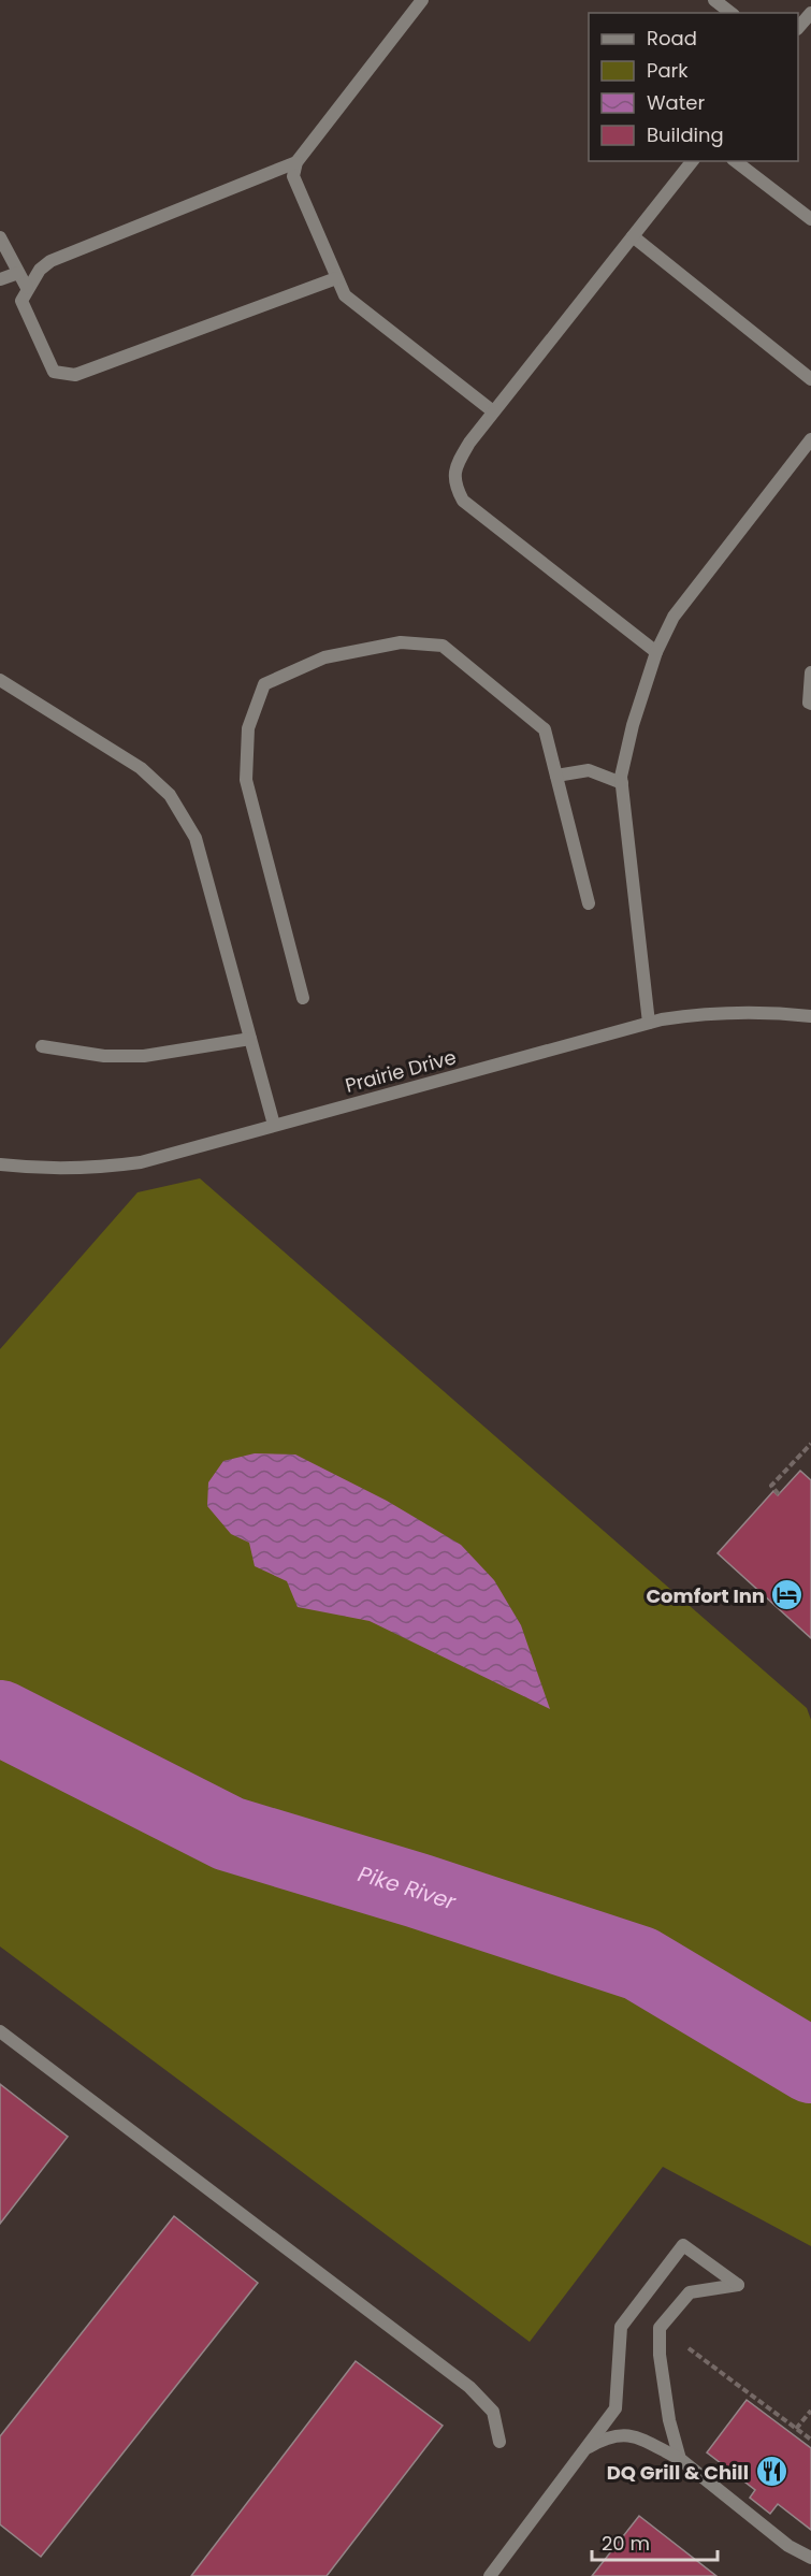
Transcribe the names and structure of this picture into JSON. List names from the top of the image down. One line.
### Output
{"streets":{"street":["Prairie Drive"]},"water":["Pike River"],"places":{"hotel":["Comfort Inn"],"restaurant":["DQ Grill & Chill"]},"legend":["Road","Park","Water","Building"],"scale_bar":"20 m"}
